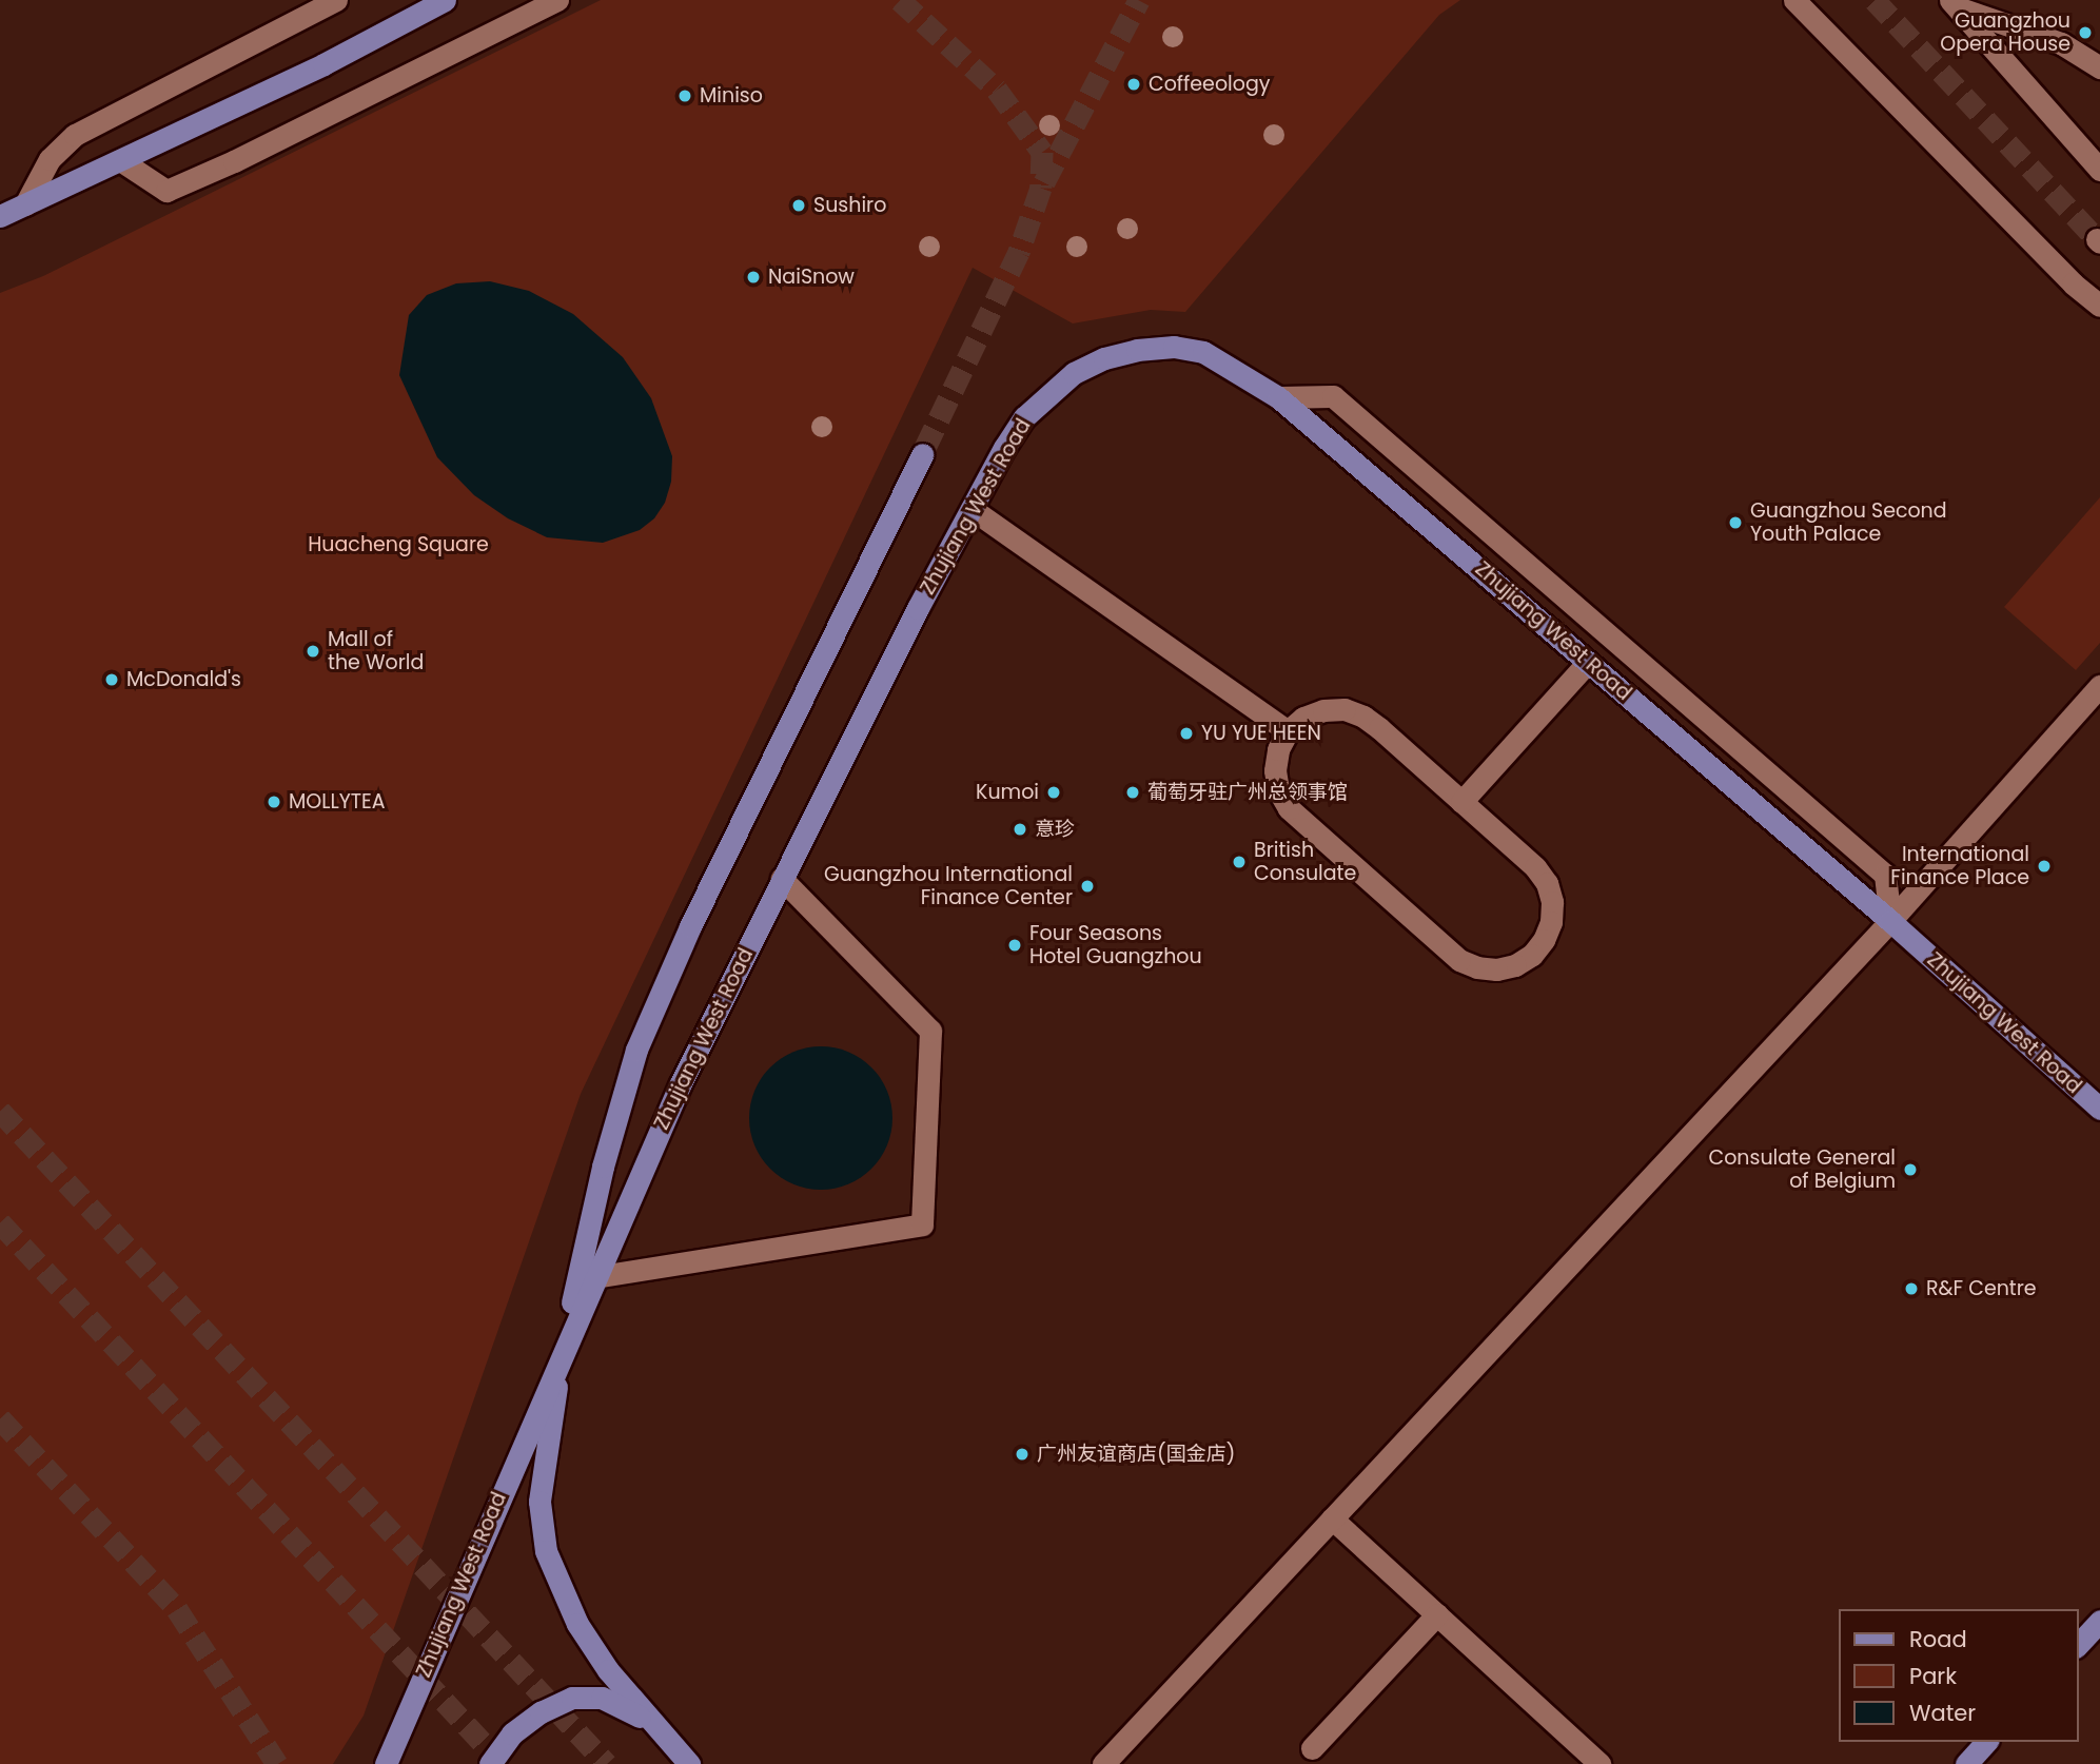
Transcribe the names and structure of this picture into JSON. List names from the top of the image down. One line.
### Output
{"streets":{"main road":["Zhujiang West Road"]},"parks":["Huacheng Square"],"places":["Guangzhou Opera House","Coffeeology","Miniso","Sushiro","NaiSnow","Guangzhou Second Youth Palace","Mall of the World","McDonald's","YU YUE HEEN","Kumoi","葡萄牙驻广州总领事馆","MOLLYTEA","意珍","British Consulate","International Finance Place","Guangzhou International Finance Center","Four Seasons Hotel Guangzhou","Consulate General of Belgium","R&F Centre","广州友谊商店(国金店)"],"legend":["Road","Park","Water"]}
